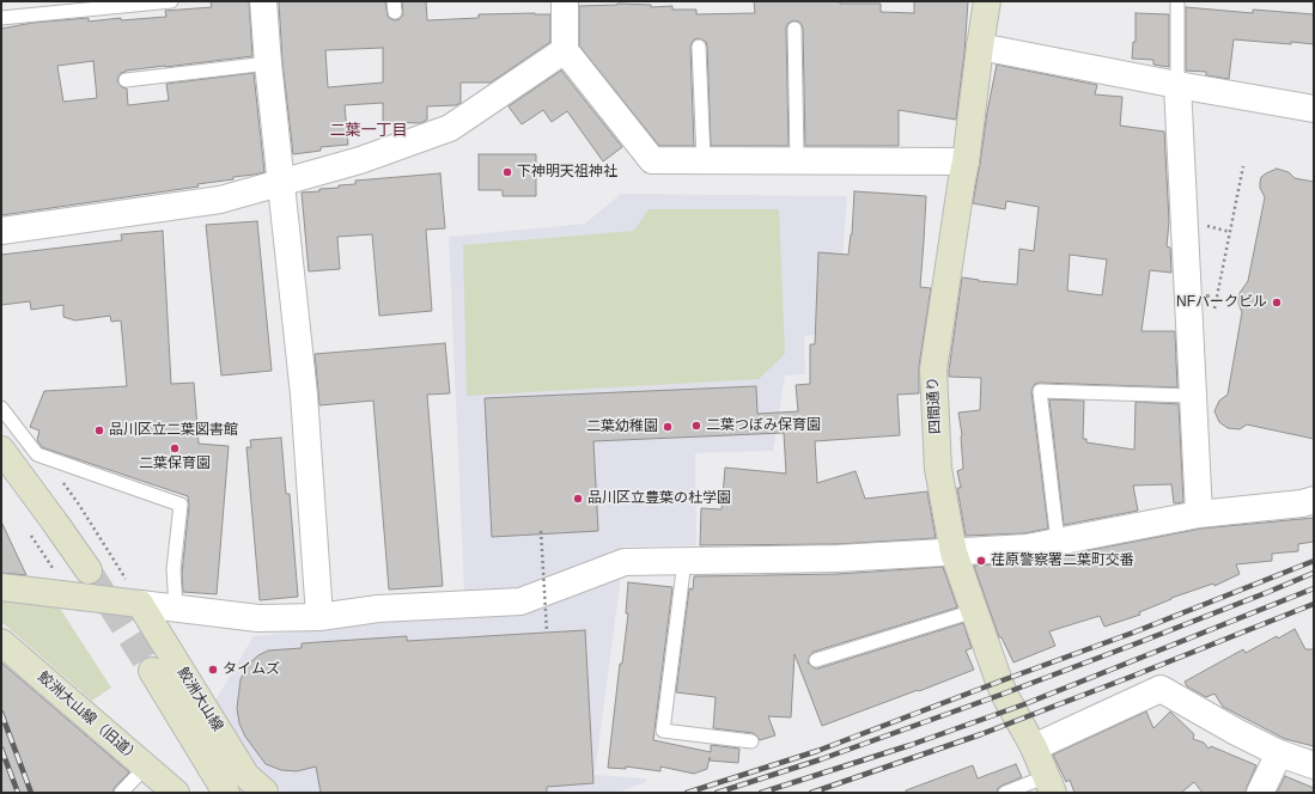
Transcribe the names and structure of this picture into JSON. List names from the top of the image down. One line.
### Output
{"streets":{"main road":["四間通り","鮫洲大山線","鮫洲大山線（旧道）"]},"districts":["二葉一丁目"],"places":["下神明天祖神社","NFパークビル","二葉つぼみ保育園","二葉幼稚園","品川区立二葉図書館","二葉保育園","品川区立豊葉の杜学園","荏原警察署二葉町交番","タイムズ"]}
